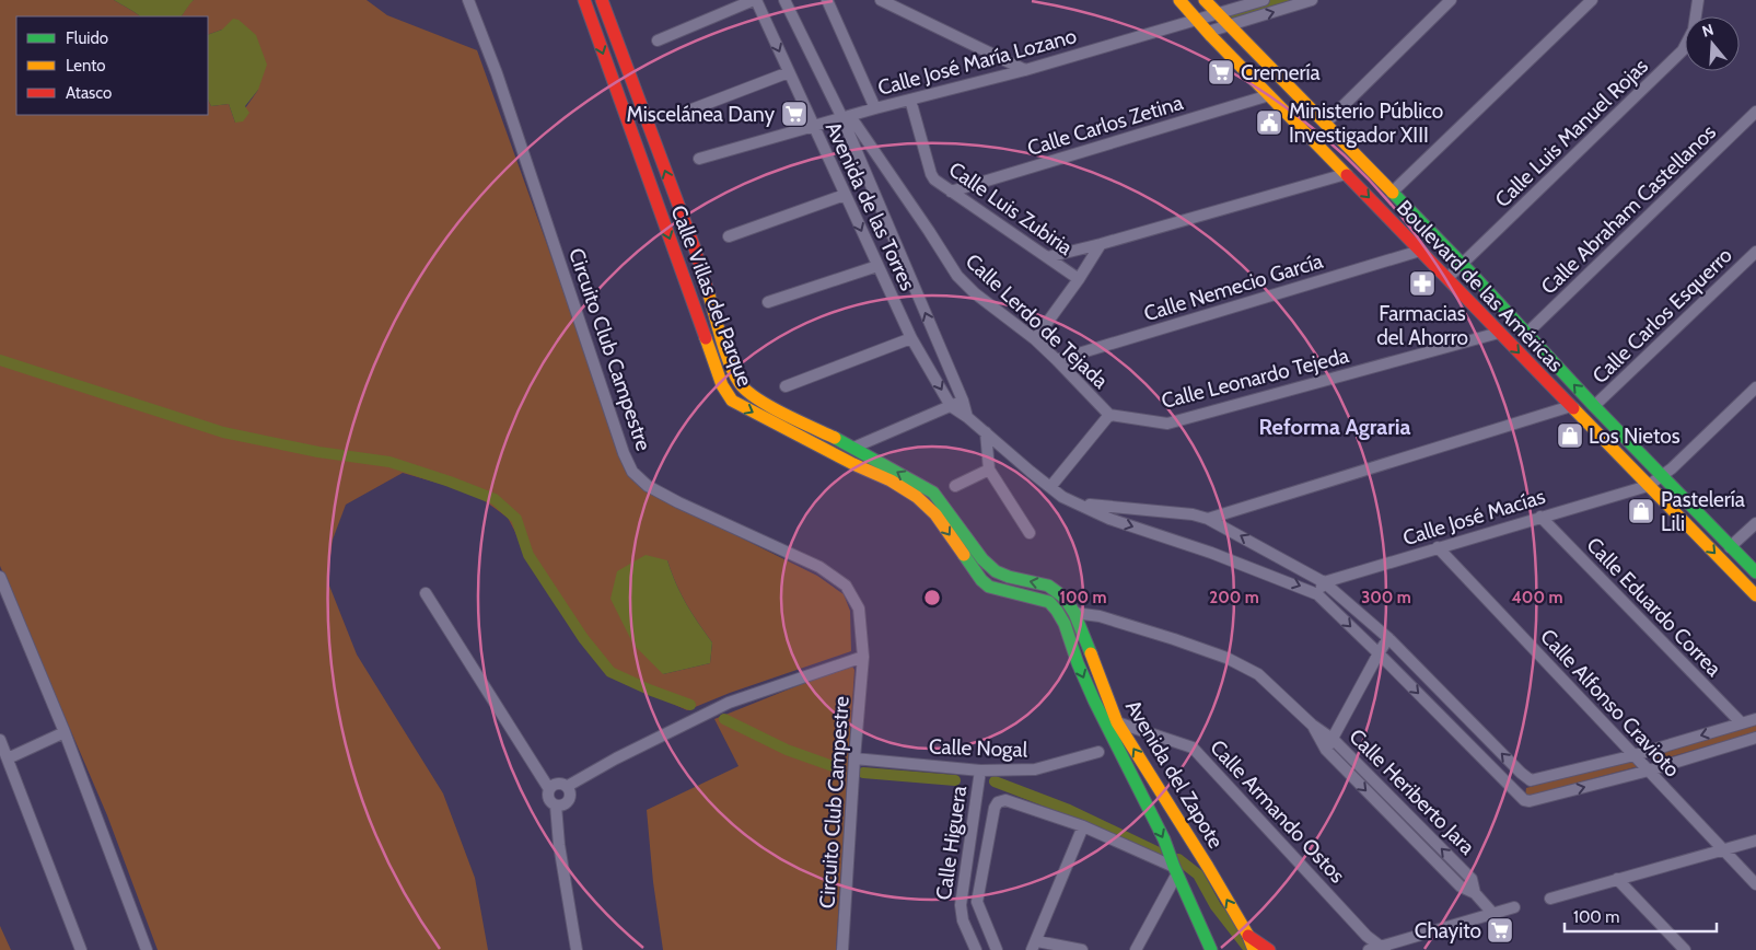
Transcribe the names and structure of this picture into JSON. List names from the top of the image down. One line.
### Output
{"streets":{"main road":["Boulevard de las Américas","Calle Villas del Parque","Avenida del Zapote"],"street":["Calle José María Lozano","Calle Carlos Zetina","Calle Luis Manuel Rojas","Avenida de las Torres","Calle Luis Zubiria","Calle Abraham Castellanos","Calle Nemecio García","Calle Carlos Esquerro","Calle Lerdo de Tejada","Circuito Club Campestre","Calle Leonardo Tejeda","Calle José Macías","Calle Eduardo Correa","Calle Alfonso Cravioto","Calle Nogal","Calle Heriberto Jara","Calle Armando Ostos","Calle Higuera"]},"crossings":[["Calle José María Lozano","Avenida de las Torres"],["Calle José María Lozano","Calle Luis Zubiria"],["Calle José María Lozano","Boulevard de las Américas"],["Calle José María Lozano","Calle Lerdo de Tejada"],["Calle Carlos Zetina","Calle Luis Zubiria"],["Calle Carlos Zetina","Boulevard de las Américas"],["Calle Luis Manuel Rojas","Boulevard de las Américas"],["Avenida de las Torres","Calle Lerdo de Tejada"],["Calle Abraham Castellanos","Boulevard de las Américas"],["Boulevard de las Américas","Calle Nemecio García"],["Boulevard de las Américas","Calle Carlos Esquerro"],["Boulevard de las Américas","Calle Leonardo Tejeda"],["Boulevard de las Américas","Calle José Macías"],["Calle Nemecio García","Calle Lerdo de Tejada"],["Calle Villas del Parque","Avenida del Zapote"],["Calle Villas del Parque","Calle Heriberto Jara"],["Calle Lerdo de Tejada","Calle Leonardo Tejeda"],["Circuito Club Campestre","Calle Nogal"],["Calle José Macías","Calle Eduardo Correa"],["Calle José Macías","Calle Alfonso Cravioto"],["Calle Nogal","Calle Higuera"],["Avenida del Zapote","Calle Heriberto Jara"],["Avenida del Zapote","Calle Armando Ostos"]],"districts":["Reforma Agraria"],"places":{"supermarket":["Cremería","Miscelánea Dany","Chayito"],"public building":["Ministerio Público Investigador XIII"],"pharmacy":["Farmacias del Ahorro"],"shop":["Los Nietos","Pastelería Lili"]},"legend":["Fluido","Lento","Atasco"],"scale_bar":"100 m","north":"top","rings":["100 m","200 m","300 m","400 m"]}
